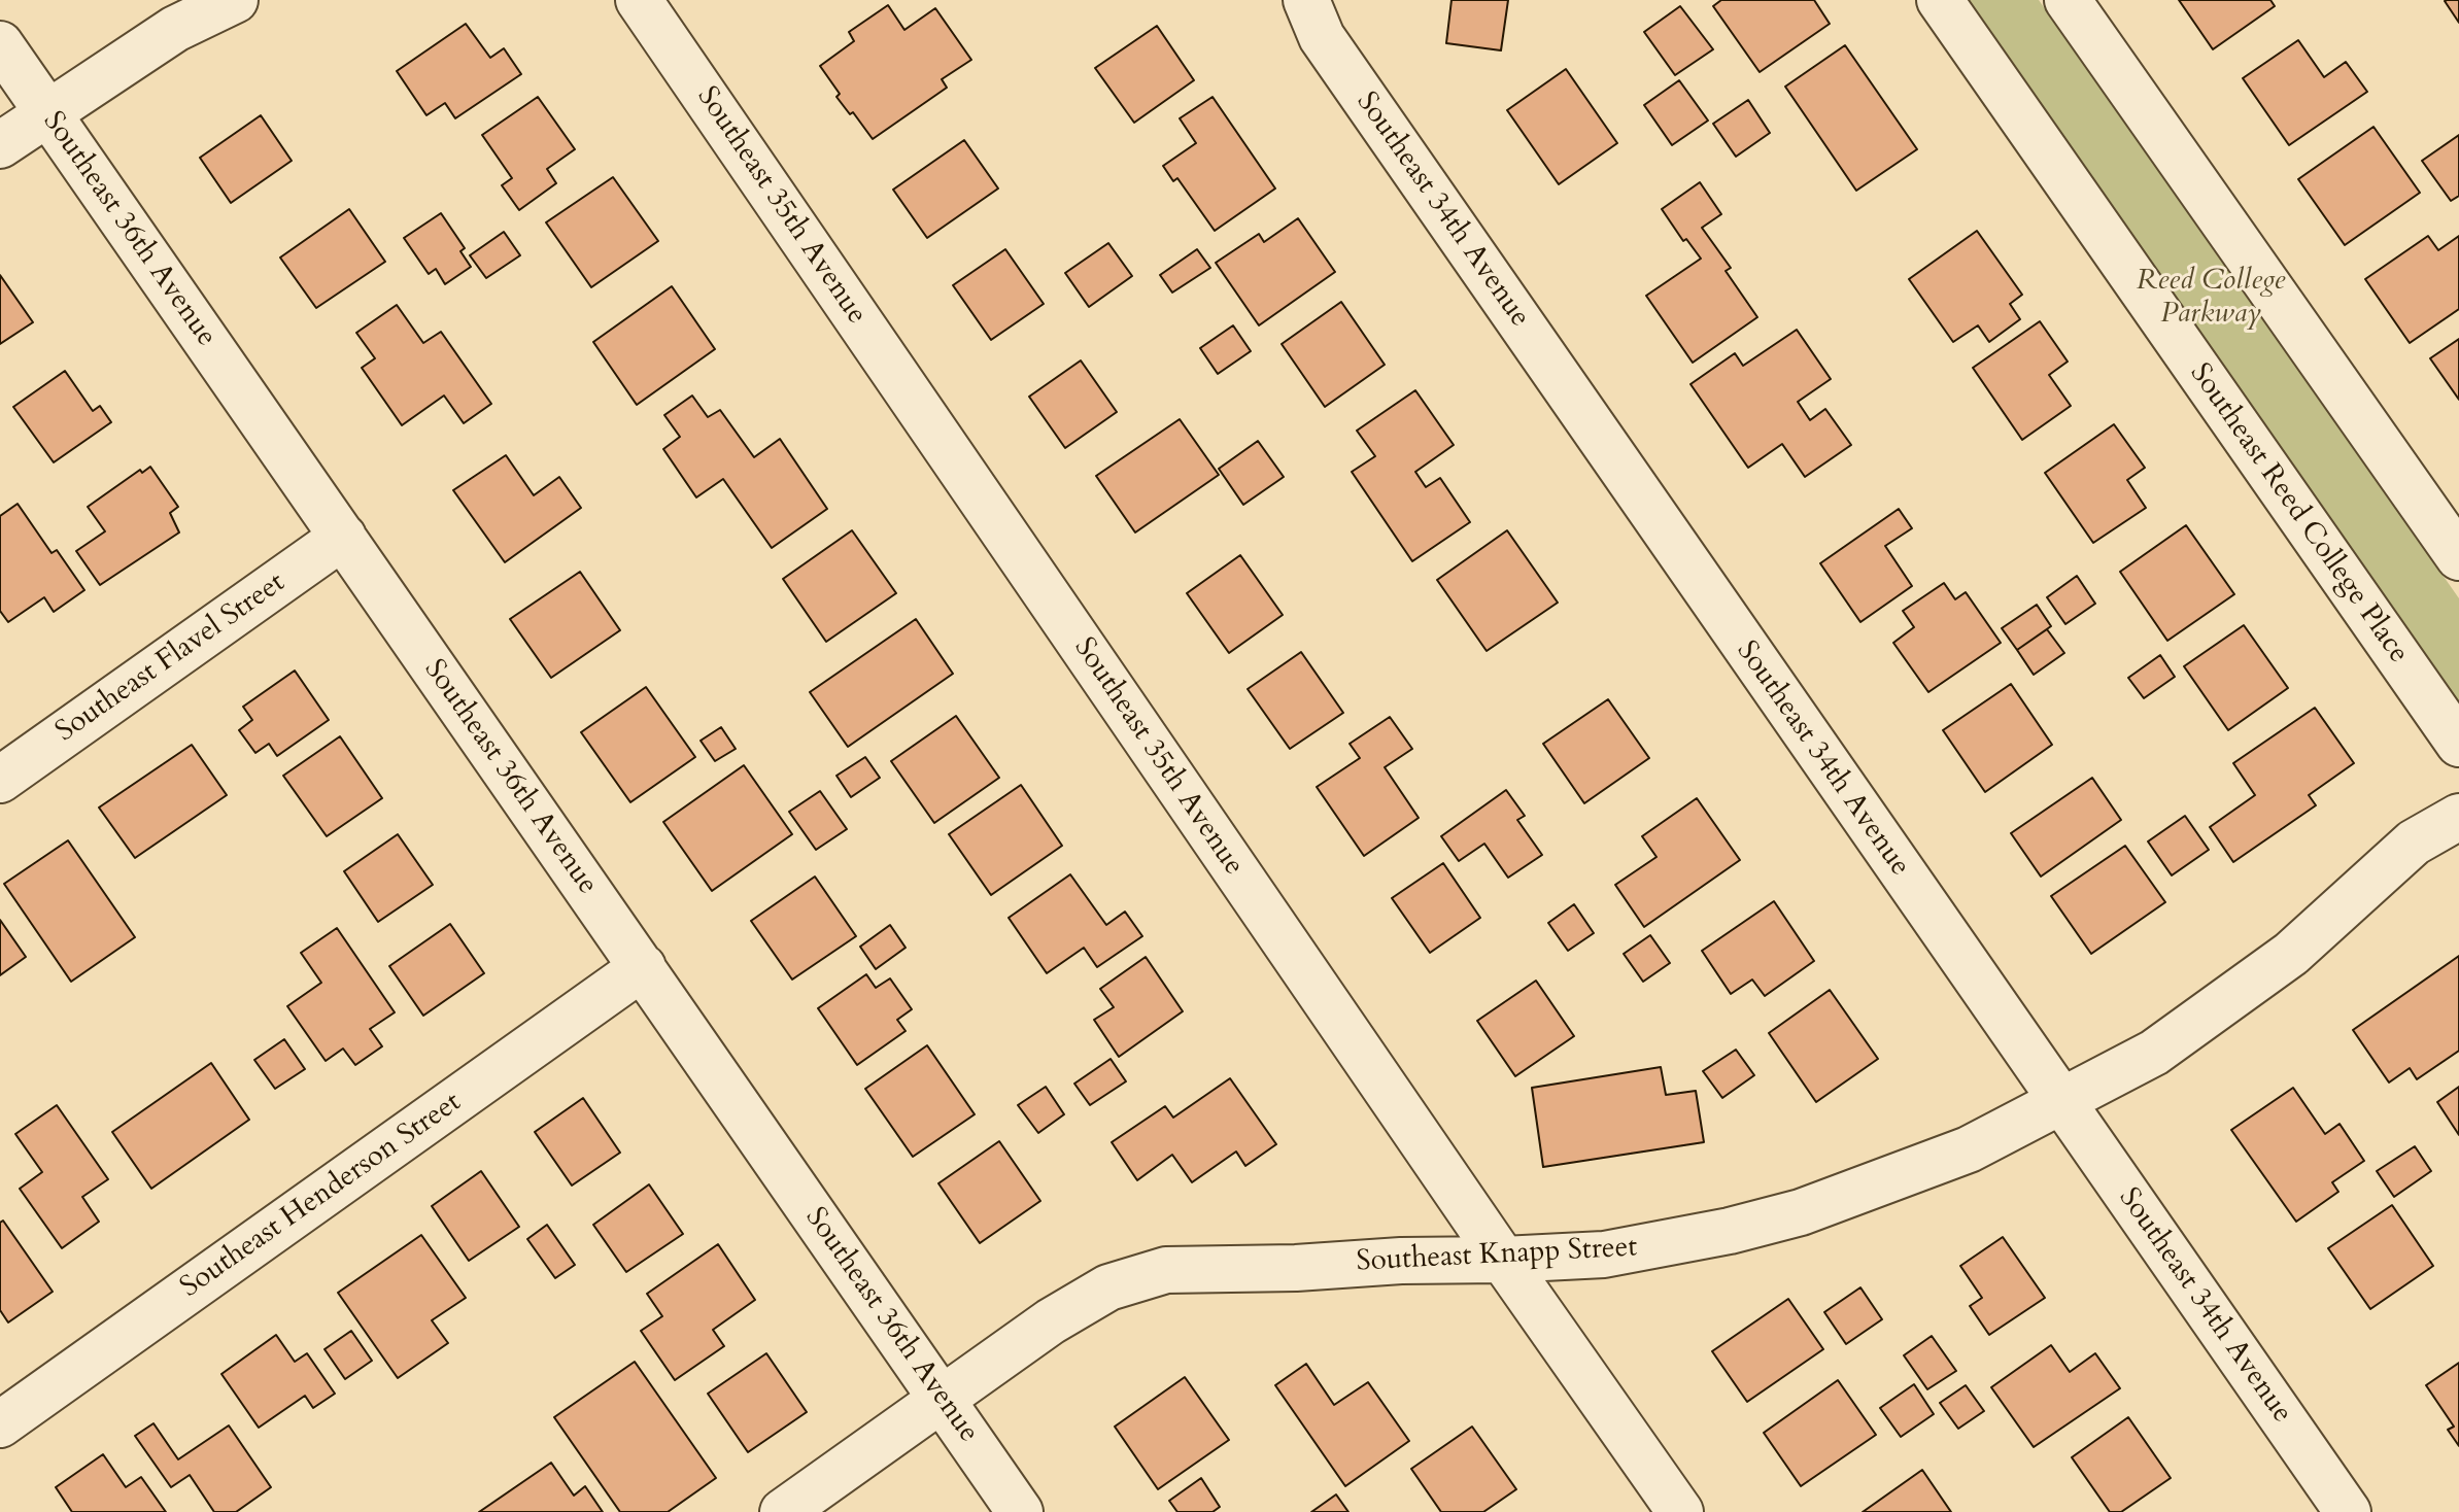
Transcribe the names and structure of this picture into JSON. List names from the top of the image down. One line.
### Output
{"streets":{"street":["Southeast 35th Avenue","Southeast 34th Avenue","Southeast 36th Avenue","Southeast Reed College Place","Southeast Flavel Street","Southeast Henderson Street","Southeast Knapp Street"]},"crossings":[["Southeast 35th Avenue","Southeast Knapp Street"],["Southeast 34th Avenue","Southeast Knapp Street"],["Southeast 36th Avenue","Southeast Flavel Street"],["Southeast 36th Avenue","Southeast Henderson Street"],["Southeast 36th Avenue","Southeast Knapp Street"]],"parks":["Reed College Parkway"]}
